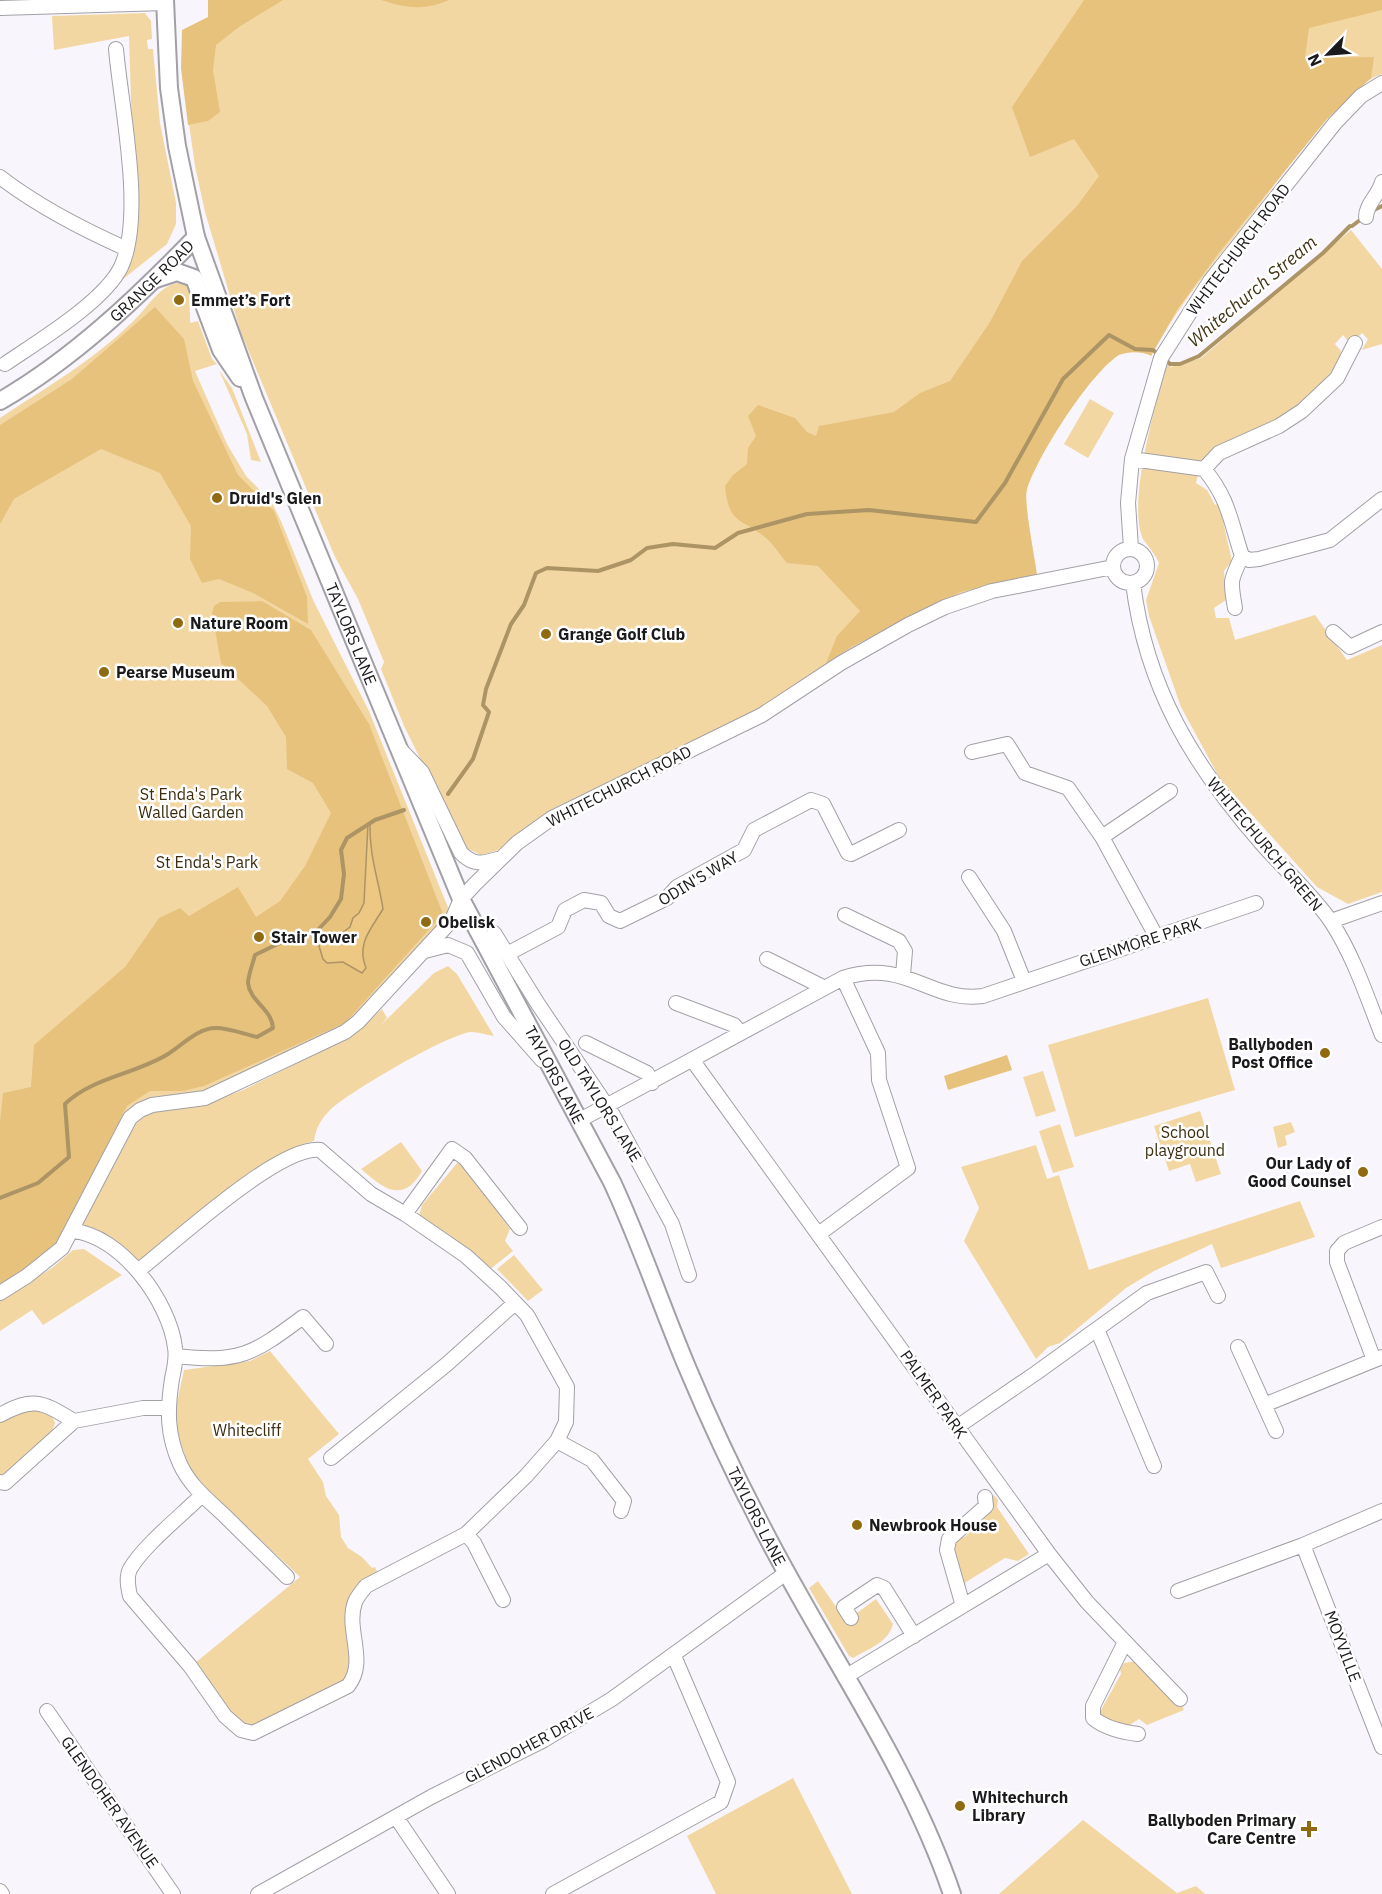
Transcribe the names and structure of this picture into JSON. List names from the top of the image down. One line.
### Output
{"streets":{"main road":["GRANGE ROAD","TAYLORS LANE"],"street":["WHITECHURCH ROAD","WHITECHURCH GREEN","ODIN'S WAY","GLENMORE PARK","OLD TAYLORS LANE","PALMER PARK","MOYVILLE","GLENDOHER DRIVE","GLENDOHER AVENUE"]},"crossings":[["WHITECHURCH ROAD","TAYLORS LANE"],["WHITECHURCH ROAD","WHITECHURCH GREEN"],["GRANGE ROAD","TAYLORS LANE"],["TAYLORS LANE","GLENMORE PARK"],["TAYLORS LANE","GLENDOHER DRIVE"],["ODIN'S WAY","OLD TAYLORS LANE"],["GLENMORE PARK","OLD TAYLORS LANE"],["GLENMORE PARK","PALMER PARK"]],"water":["Whitechurch Stream"],"parks":["St Enda's Park Walled Garden","St Enda's Park","School playground","Whitecliff"],"places":{"other":["Emmet’s Fort","Druid's Glen","Nature Room","Grange Golf Club","Pearse Museum","Obelisk","Stair Tower","Ballyboden Post Office","Our Lady of Good Counsel","Newbrook House","Whitechurch Library"],"health":["Ballyboden Primary Care Centre"]},"north":"bottom left"}
